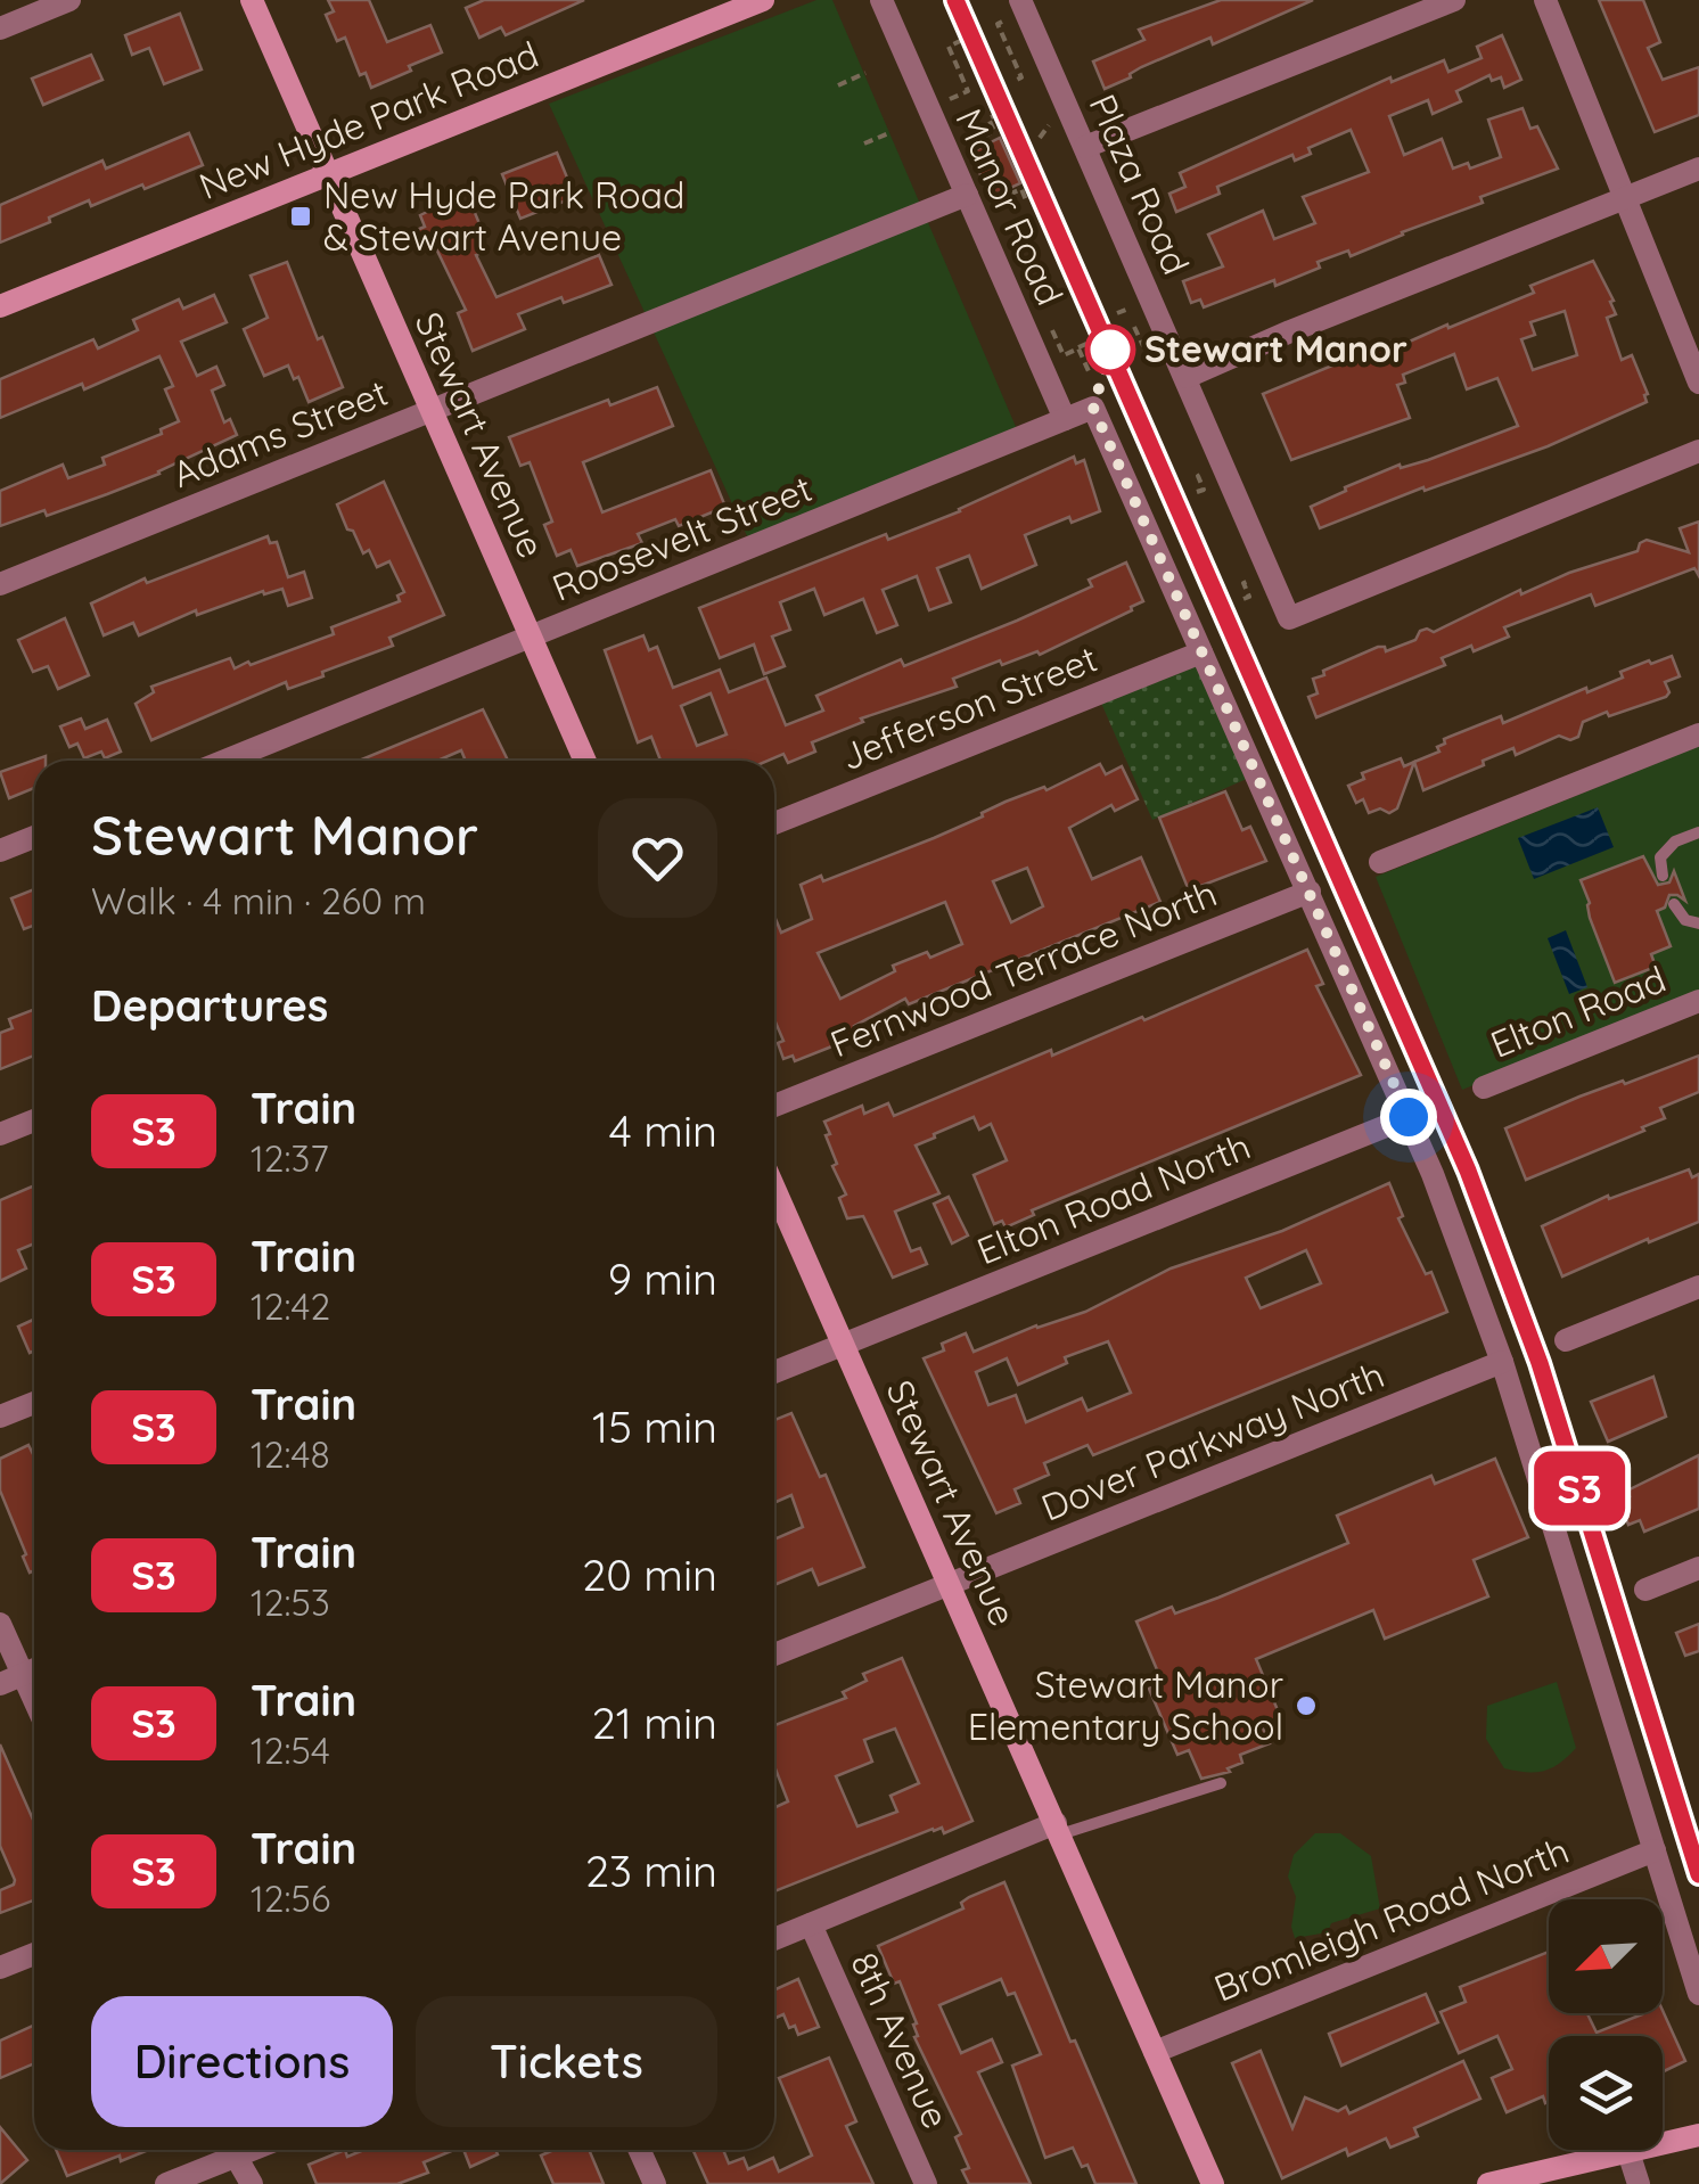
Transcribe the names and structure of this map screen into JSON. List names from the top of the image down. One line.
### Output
{"streets":{"main road":["New Hyde Park Road","Stewart Avenue"],"street":["Plaza Road","Manor Road","Adams Street","Roosevelt Street","Jefferson Street","Fernwood Terrace North","Elton Road","Elton Road North","Dover Parkway North","Bromleigh Road North","8th Avenue"]},"crossings":[["New Hyde Park Road","Stewart Avenue"],["Manor Road","Adams Street"],["Manor Road","Roosevelt Street"],["Adams Street","Stewart Avenue"],["Stewart Avenue","Roosevelt Street"],["Stewart Avenue","Elton Road North"],["Stewart Avenue","Dover Parkway North"],["Stewart Avenue","Bromleigh Road North"]],"places":{"transit":["New Hyde Park Road & Stewart Avenue"],"other":["Stewart Manor","Stewart Manor Elementary School"]},"north":"bottom left","page":{"on_map":"S3","heading":[["Stewart Manor","Walk · 4 min · 260 m"],"Departures"],"list":[{"mark":"S3","name":"Train","note":"12:37","value":"4 min"},{"mark":"S3","name":"Train","note":"12:42","value":"9 min"},{"mark":"S3","name":"Train","note":"12:48","value":"15 min"},{"mark":"S3","name":"Train","note":"12:53","value":"20 min"},{"mark":"S3","name":"Train","note":"12:54","value":"21 min"},{"mark":"S3","name":"Train","note":"12:56","value":"23 min"}],"buttons":["Directions","Tickets"]}}
